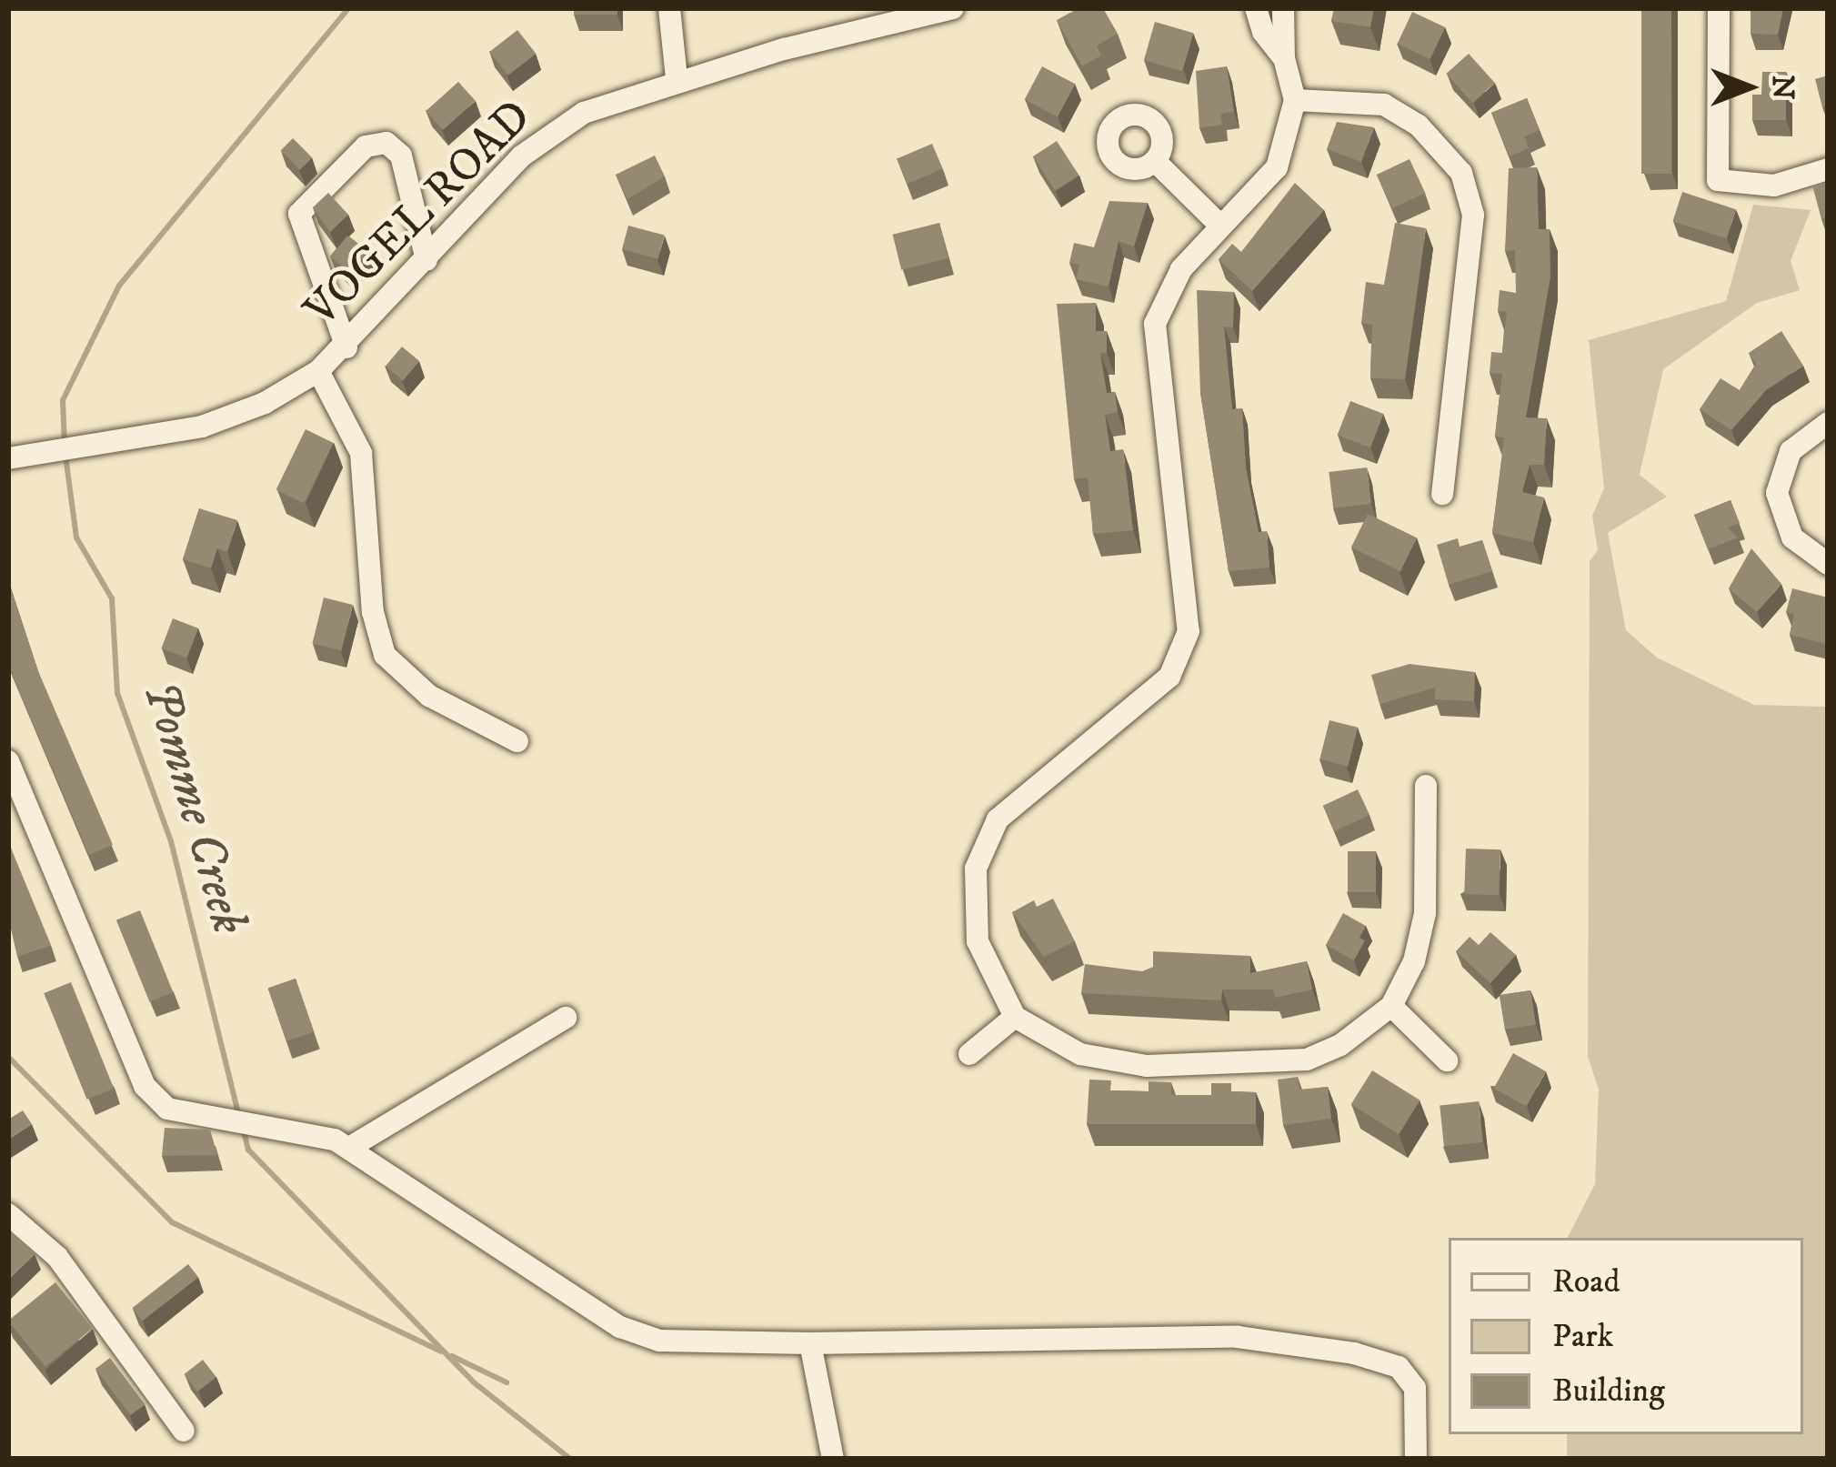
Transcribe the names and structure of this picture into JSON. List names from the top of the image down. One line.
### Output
{"streets":{"street":["VOGEL ROAD"]},"water":["Pomme Creek"],"legend":["Road","Park","Building"],"north":"right"}
